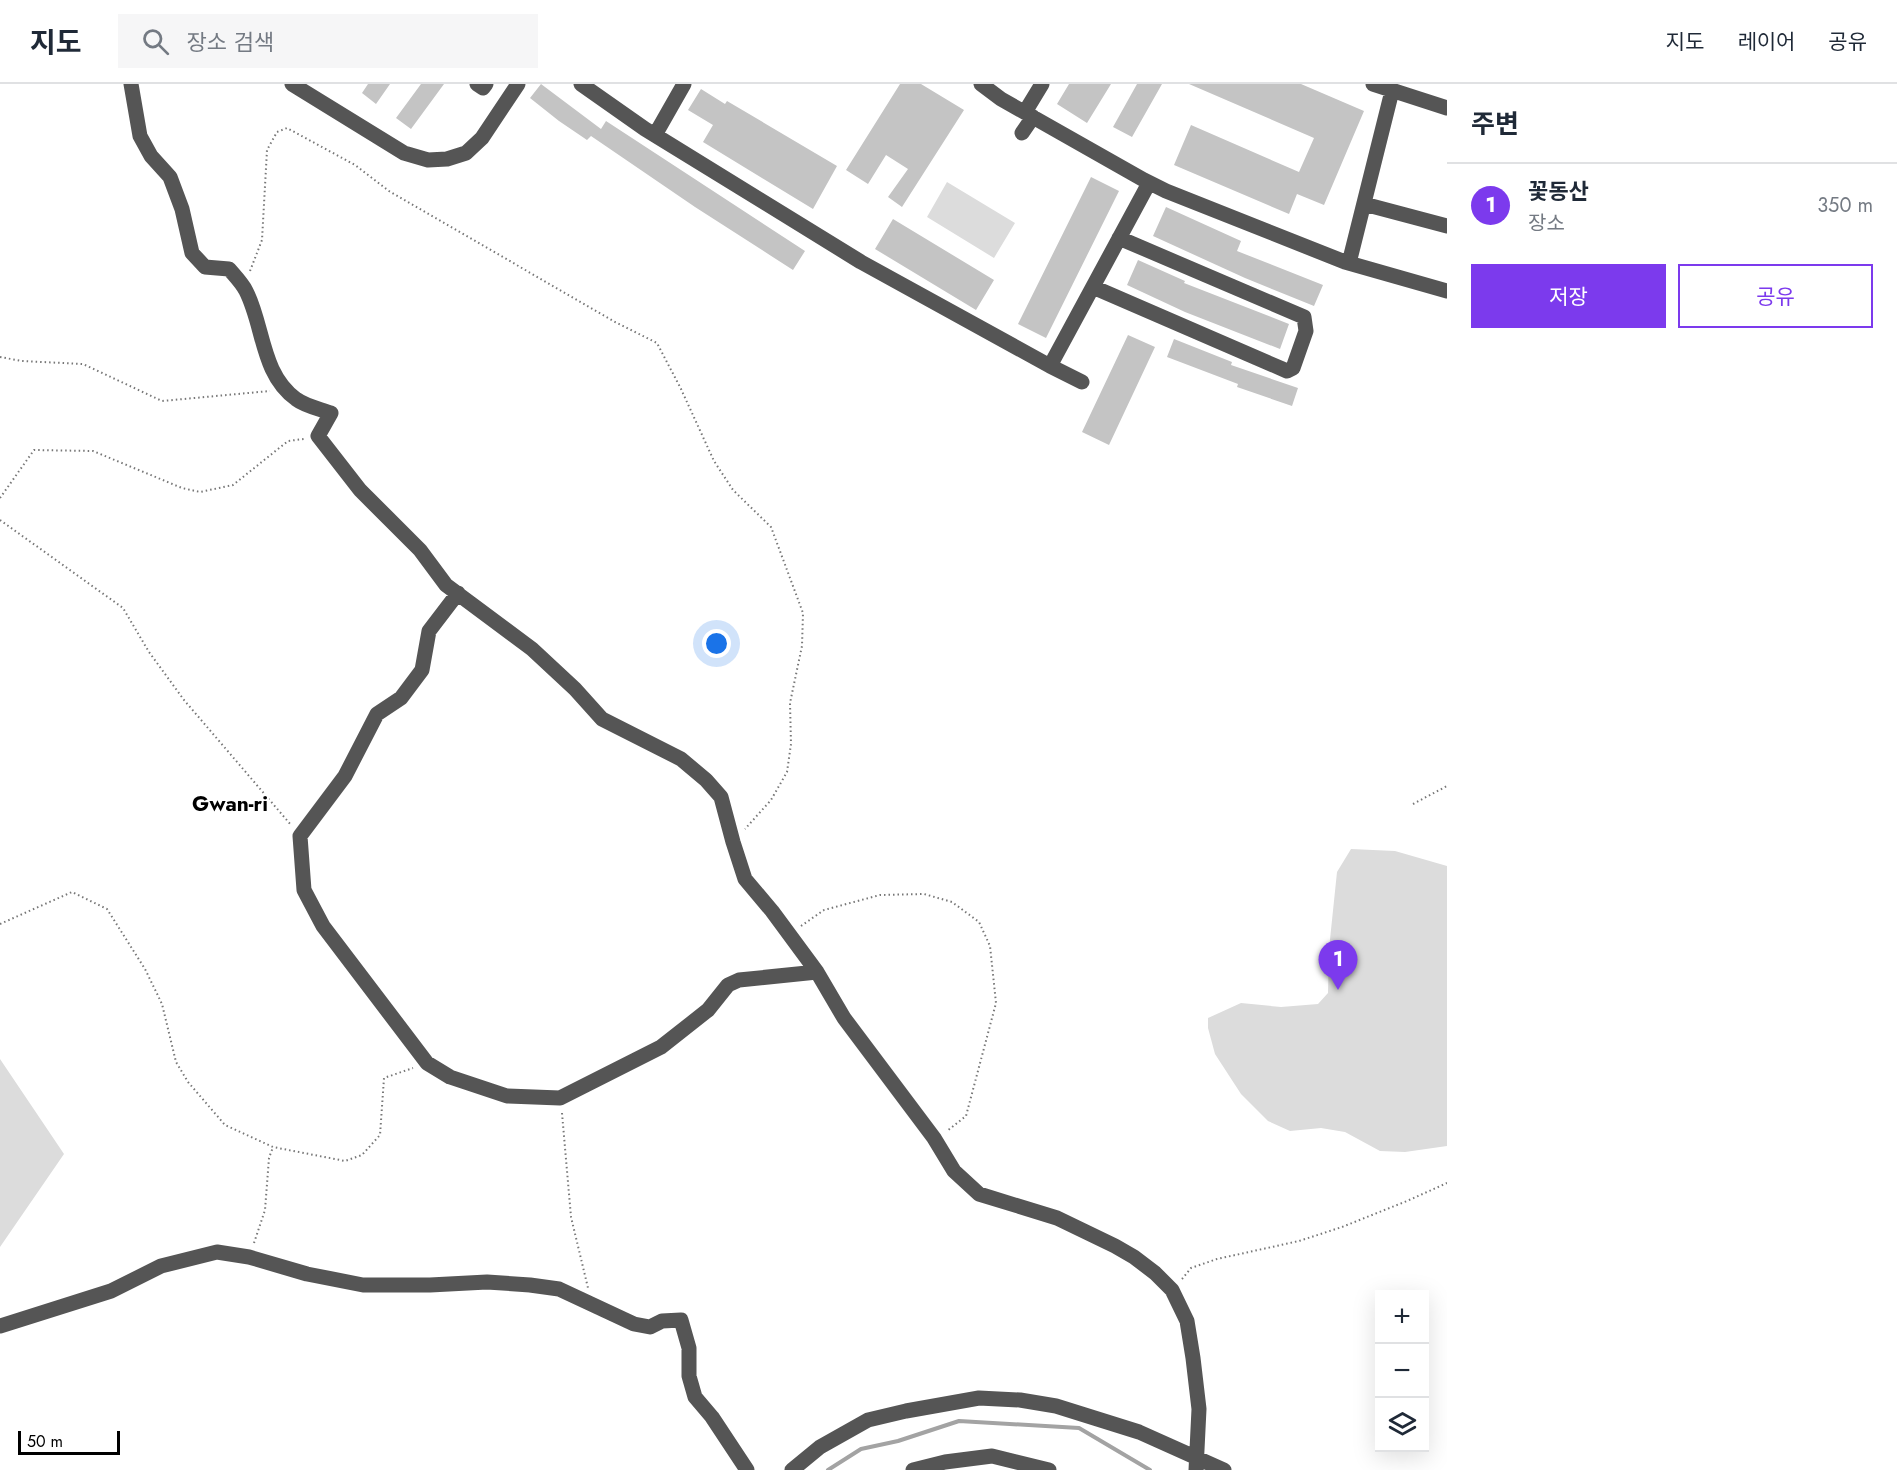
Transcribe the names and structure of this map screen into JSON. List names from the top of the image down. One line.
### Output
{"districts":["Gwan-ri"],"scale_bar":"50 m","page":{"header":"지도","search":"장소 검색","nav":["지도","레이어","공유"],"heading":"주변","list":[{"mark":"1","name":"꽃동산","note":"장소","value":"350 m"}],"buttons":["저장","공유"],"pins":"1","map_buttons":["+","−"],"scale":"50 m"}}
